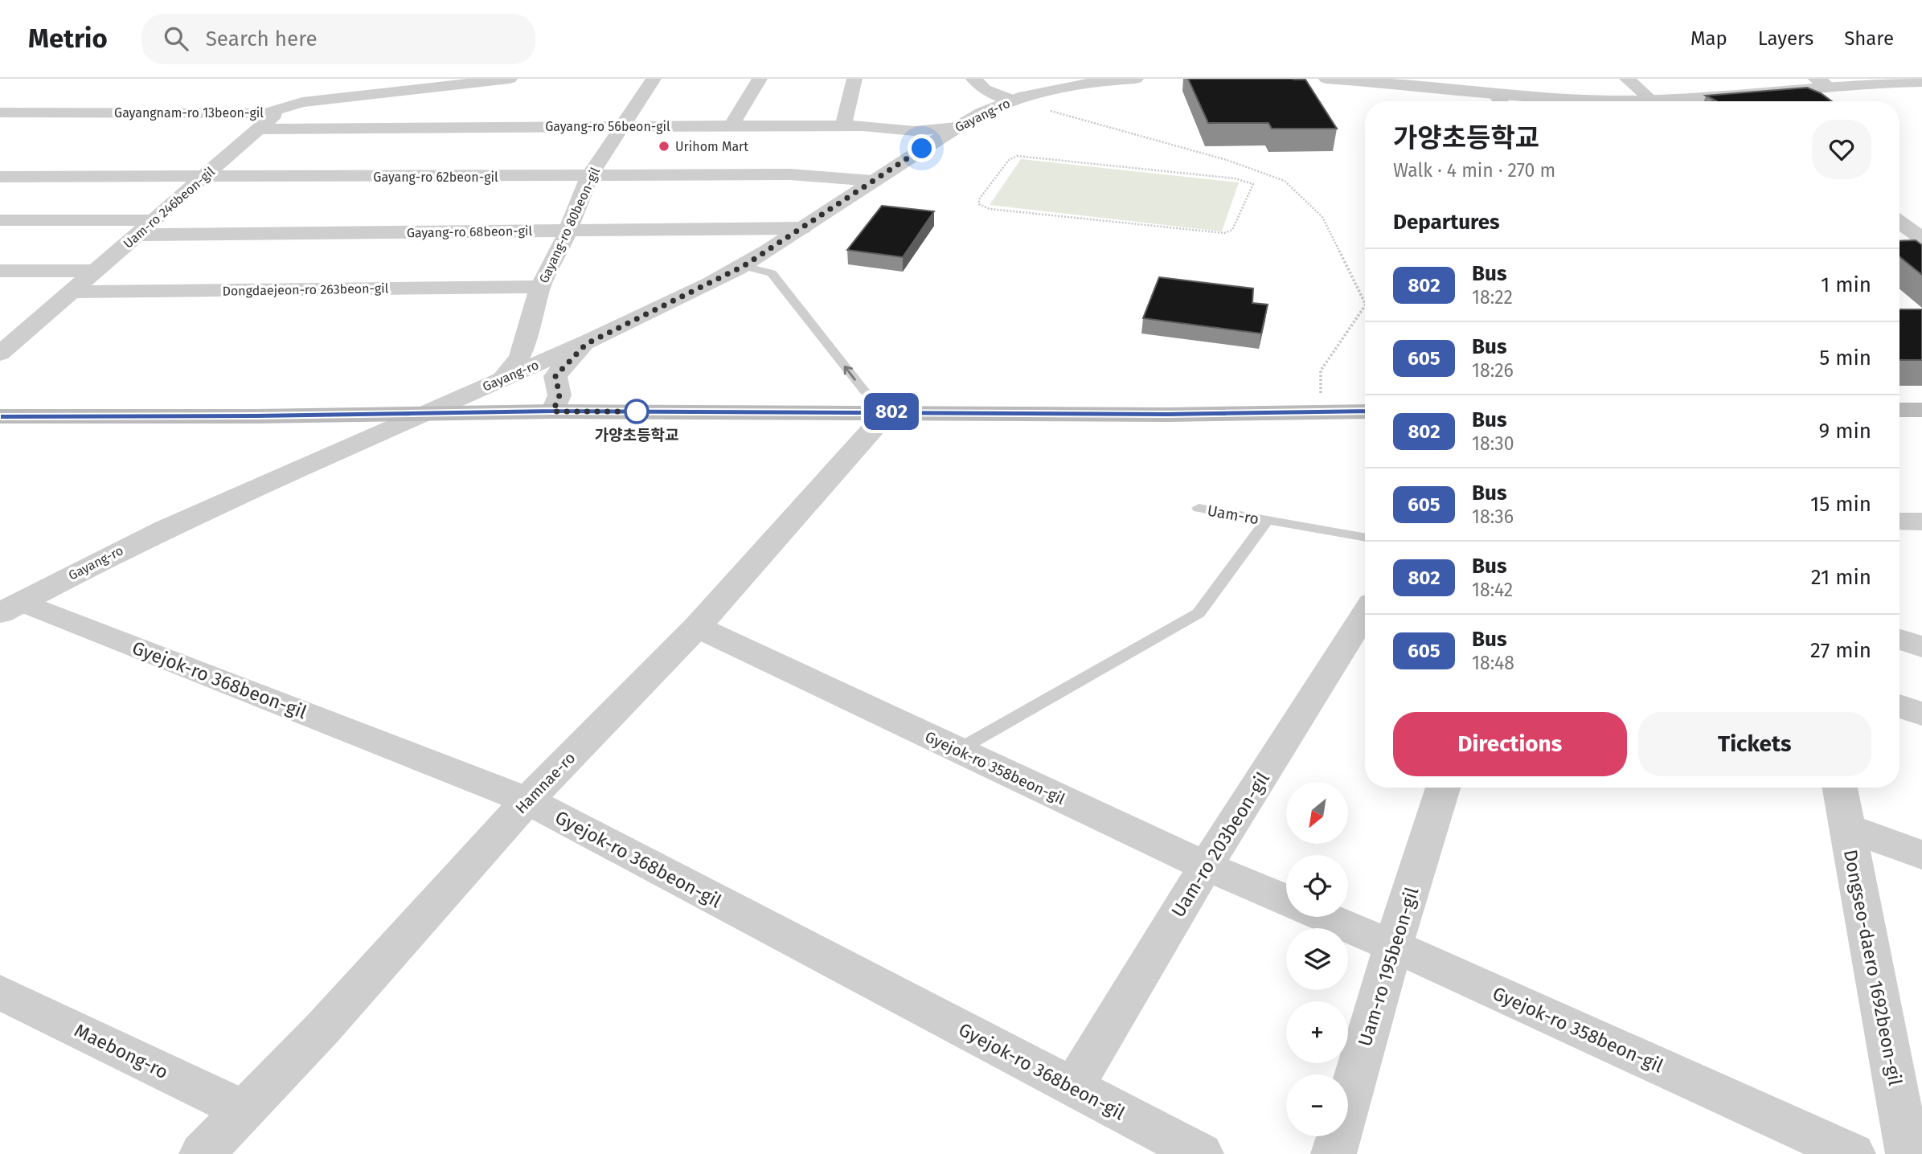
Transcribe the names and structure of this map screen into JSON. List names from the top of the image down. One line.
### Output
{"streets":{"street":["Gayangnam-ro 13beon-gil","Gayang-ro","Gayang-ro 56beon-gil","Gayang-ro 62beon-gil","Uam-ro 246beon-gil","Gayang-ro 80beon-gil","Gayang-ro 68beon-gil","Dongdaejeon-ro 263beon-gil","Gyejok-ro 368beon-gil","Gyejok-ro 358beon-gil","Hamnae-ro","Uam-ro 203beon-gil","Uam-ro 195beon-gil","Dongseo-daero 1692beon-gil","Maebong-ro"],"lane":["Uam-ro"]},"crossings":[["Gayangnam-ro 13beon-gil","Uam-ro 246beon-gil"],["Gayang-ro","Gayang-ro 56beon-gil"],["Gayang-ro","Gayang-ro 62beon-gil"],["Gayang-ro","Gayang-ro 80beon-gil"],["Gayang-ro","Gayang-ro 68beon-gil"],["Gayang-ro","Gyejok-ro 368beon-gil"],["Gayang-ro 56beon-gil","Uam-ro 246beon-gil"],["Gayang-ro 56beon-gil","Gayang-ro 80beon-gil"],["Gayang-ro 62beon-gil","Uam-ro 246beon-gil"],["Gayang-ro 62beon-gil","Gayang-ro 80beon-gil"],["Uam-ro 246beon-gil","Gayang-ro 68beon-gil"],["Uam-ro 246beon-gil","Dongdaejeon-ro 263beon-gil"],["Gayang-ro 80beon-gil","Gayang-ro 68beon-gil"],["Gayang-ro 80beon-gil","Dongdaejeon-ro 263beon-gil"],["Gyejok-ro 368beon-gil","Hamnae-ro"],["Gyejok-ro 368beon-gil","Uam-ro 203beon-gil"],["Gyejok-ro 358beon-gil","Hamnae-ro"],["Gyejok-ro 358beon-gil","Uam-ro 203beon-gil"],["Gyejok-ro 358beon-gil","Uam-ro 195beon-gil"],["Hamnae-ro","Maebong-ro"]],"places":["Urihom Mart","가양초등학교"],"lines":["bus line 802"],"north":"bottom left","page":{"header":"Metrio","search":"Search here","nav":["Map","Layers","Share"],"on_map":"802","heading":[["가양초등학교","Walk · 4 min · 270 m"],"Departures"],"list":[{"mark":"802","name":"Bus","note":"18:22","value":"1 min"},{"mark":"605","name":"Bus","note":"18:26","value":"5 min"},{"mark":"802","name":"Bus","note":"18:30","value":"9 min"},{"mark":"605","name":"Bus","note":"18:36","value":"15 min"},{"mark":"802","name":"Bus","note":"18:42","value":"21 min"},{"mark":"605","name":"Bus","note":"18:48","value":"27 min"}],"buttons":["Directions","Tickets"],"map_buttons":["+","−"]}}
